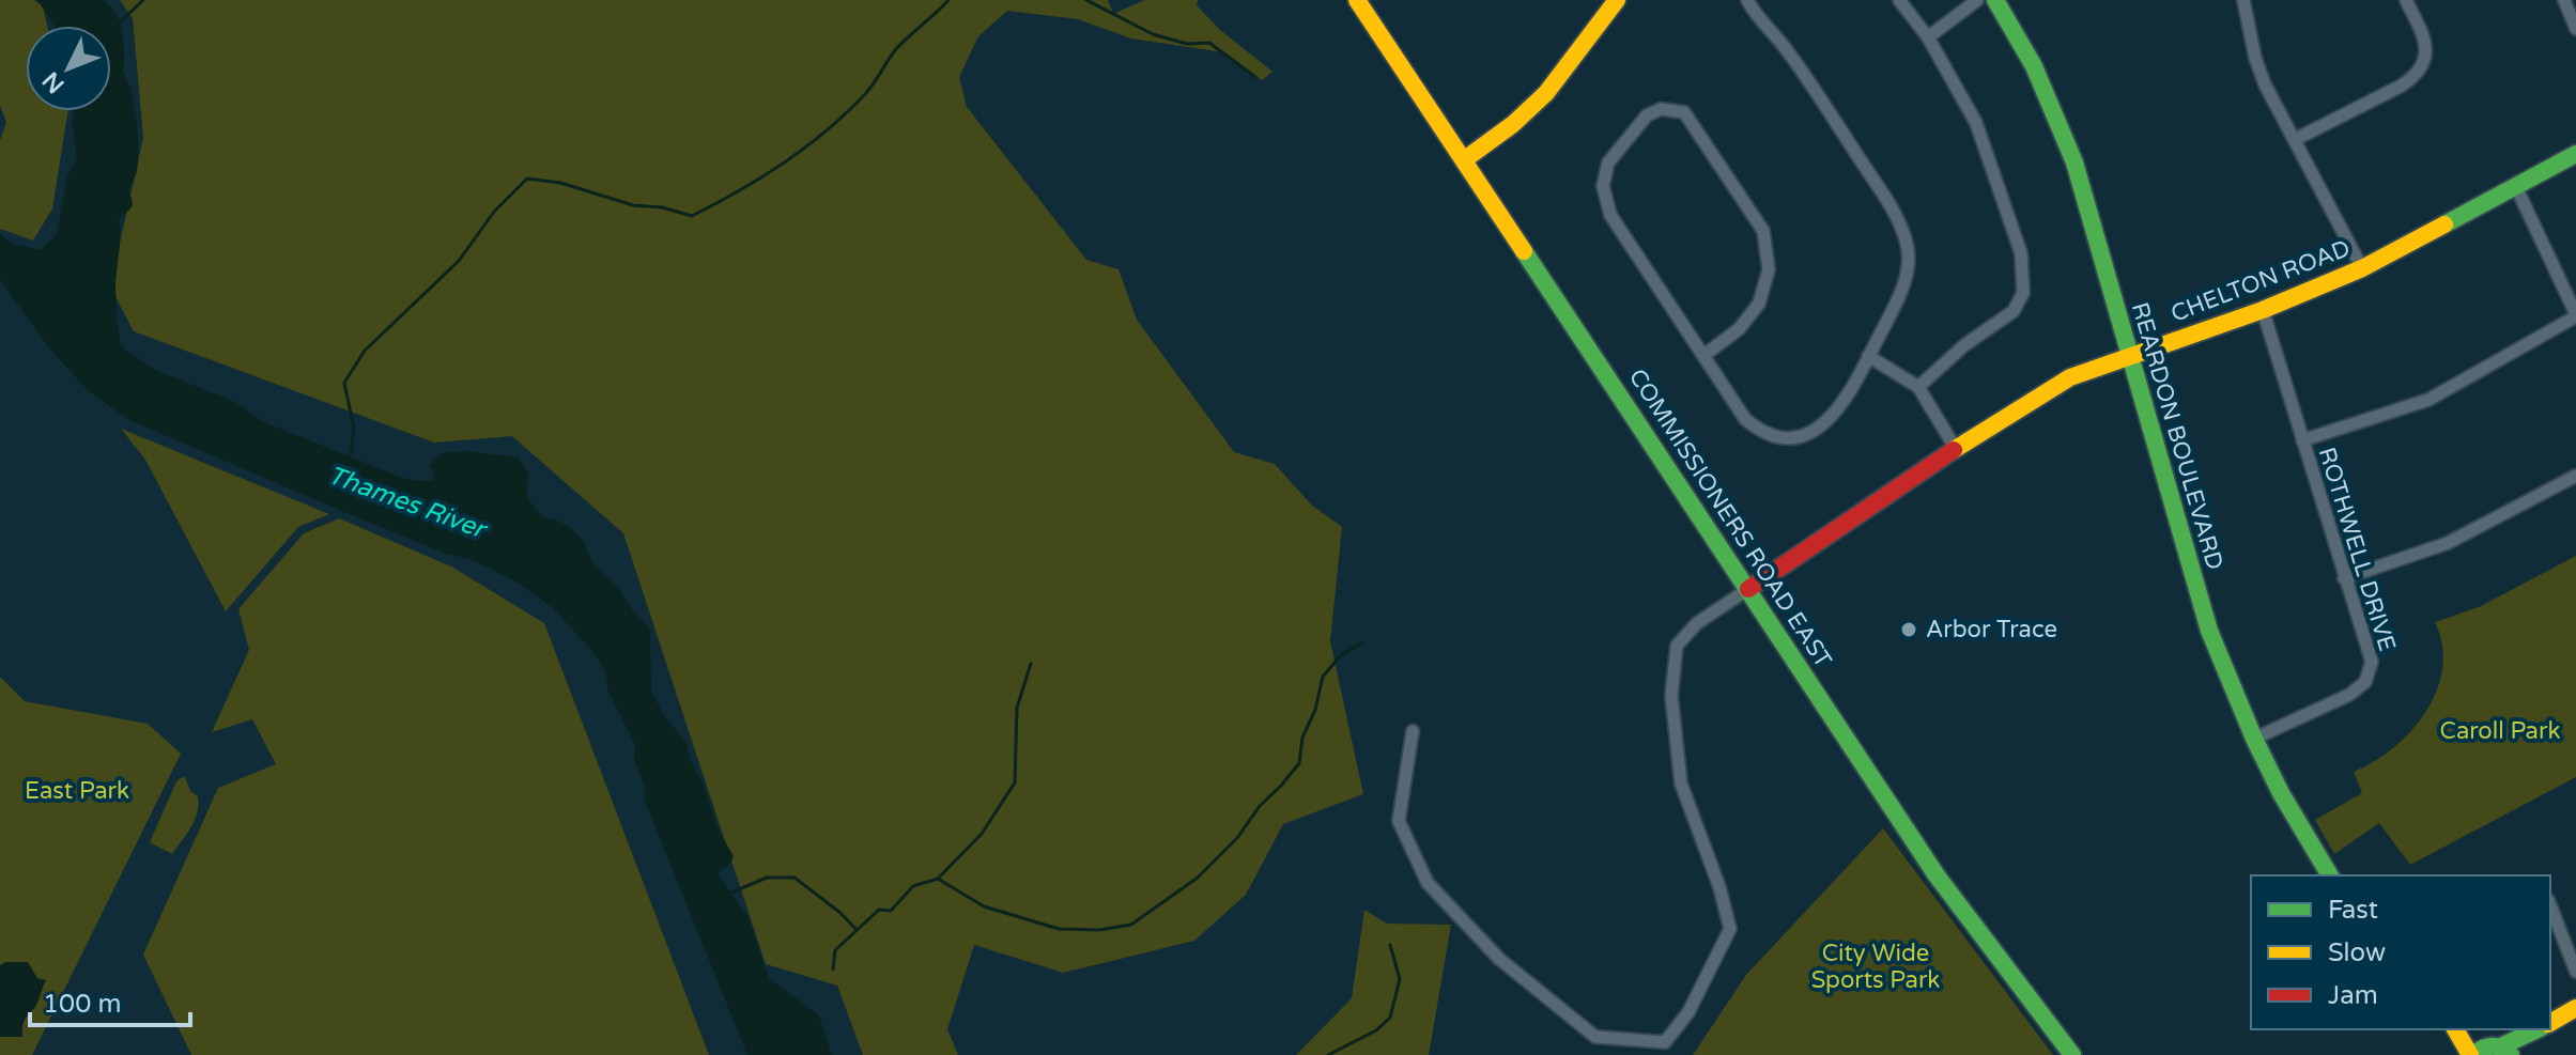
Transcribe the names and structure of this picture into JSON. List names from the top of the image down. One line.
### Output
{"streets":{"street":["CHELTON ROAD","REARDON BOULEVARD","COMMISSIONERS ROAD EAST","ROTHWELL DRIVE"]},"crossings":[["CHELTON ROAD","REARDON BOULEVARD"],["CHELTON ROAD","COMMISSIONERS ROAD EAST"],["CHELTON ROAD","ROTHWELL DRIVE"],["REARDON BOULEVARD","ROTHWELL DRIVE"]],"water":["Thames River"],"parks":["Caroll Park","East Park","City Wide Sports Park"],"places":["Arbor Trace"],"legend":["Fast","Slow","Jam"],"scale_bar":"100 m","north":"bottom left"}
